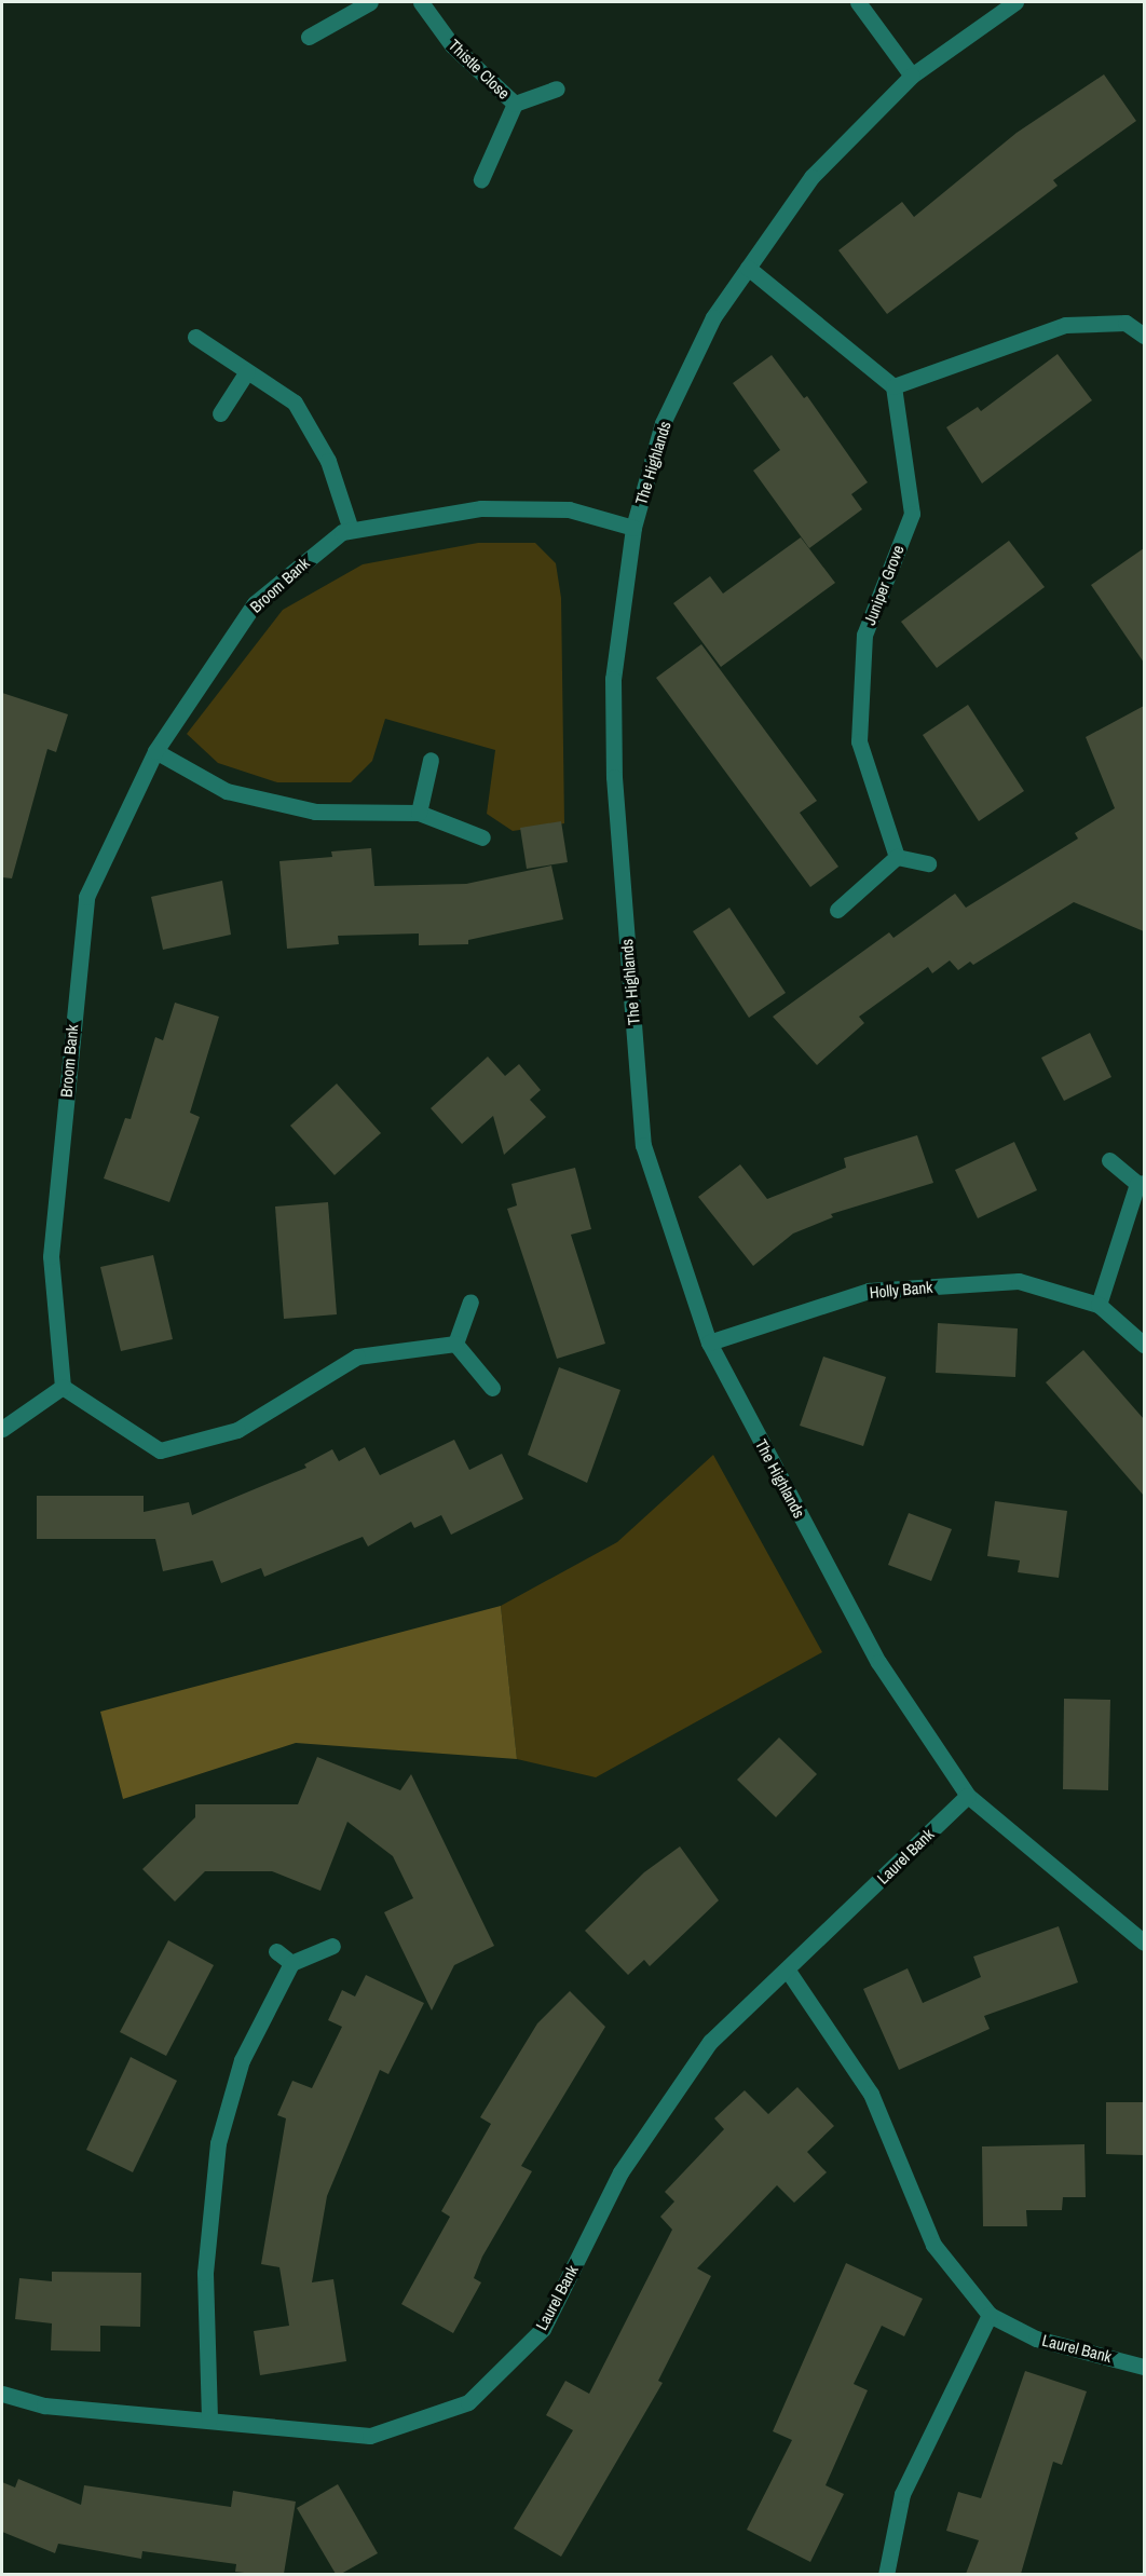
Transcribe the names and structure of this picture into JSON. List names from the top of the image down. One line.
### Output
{"streets":{"street":["Thistle Close","The Highlands","Broom Bank","Juniper Grove","Holly Bank","Laurel Bank"]},"crossings":[["The Highlands","Broom Bank"],["The Highlands","Holly Bank"],["The Highlands","Laurel Bank"]]}
